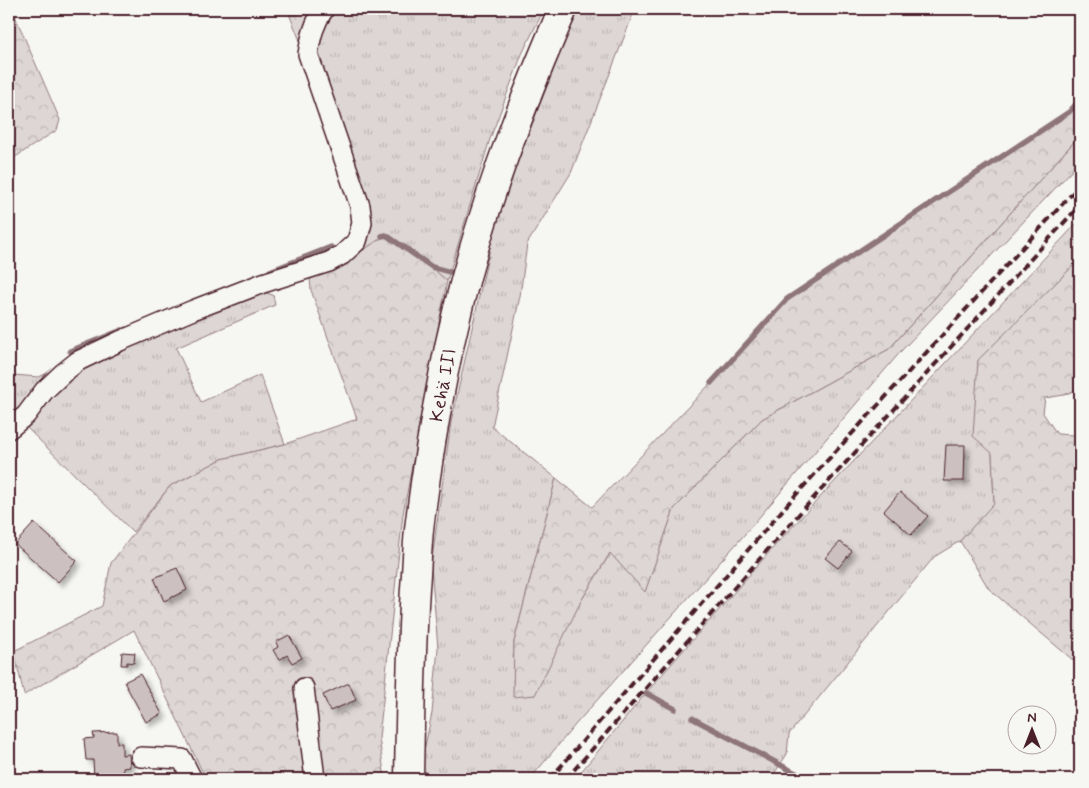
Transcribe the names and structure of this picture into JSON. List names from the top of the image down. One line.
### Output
{"streets":{"highway":["Kehä III"]},"north":"top"}
